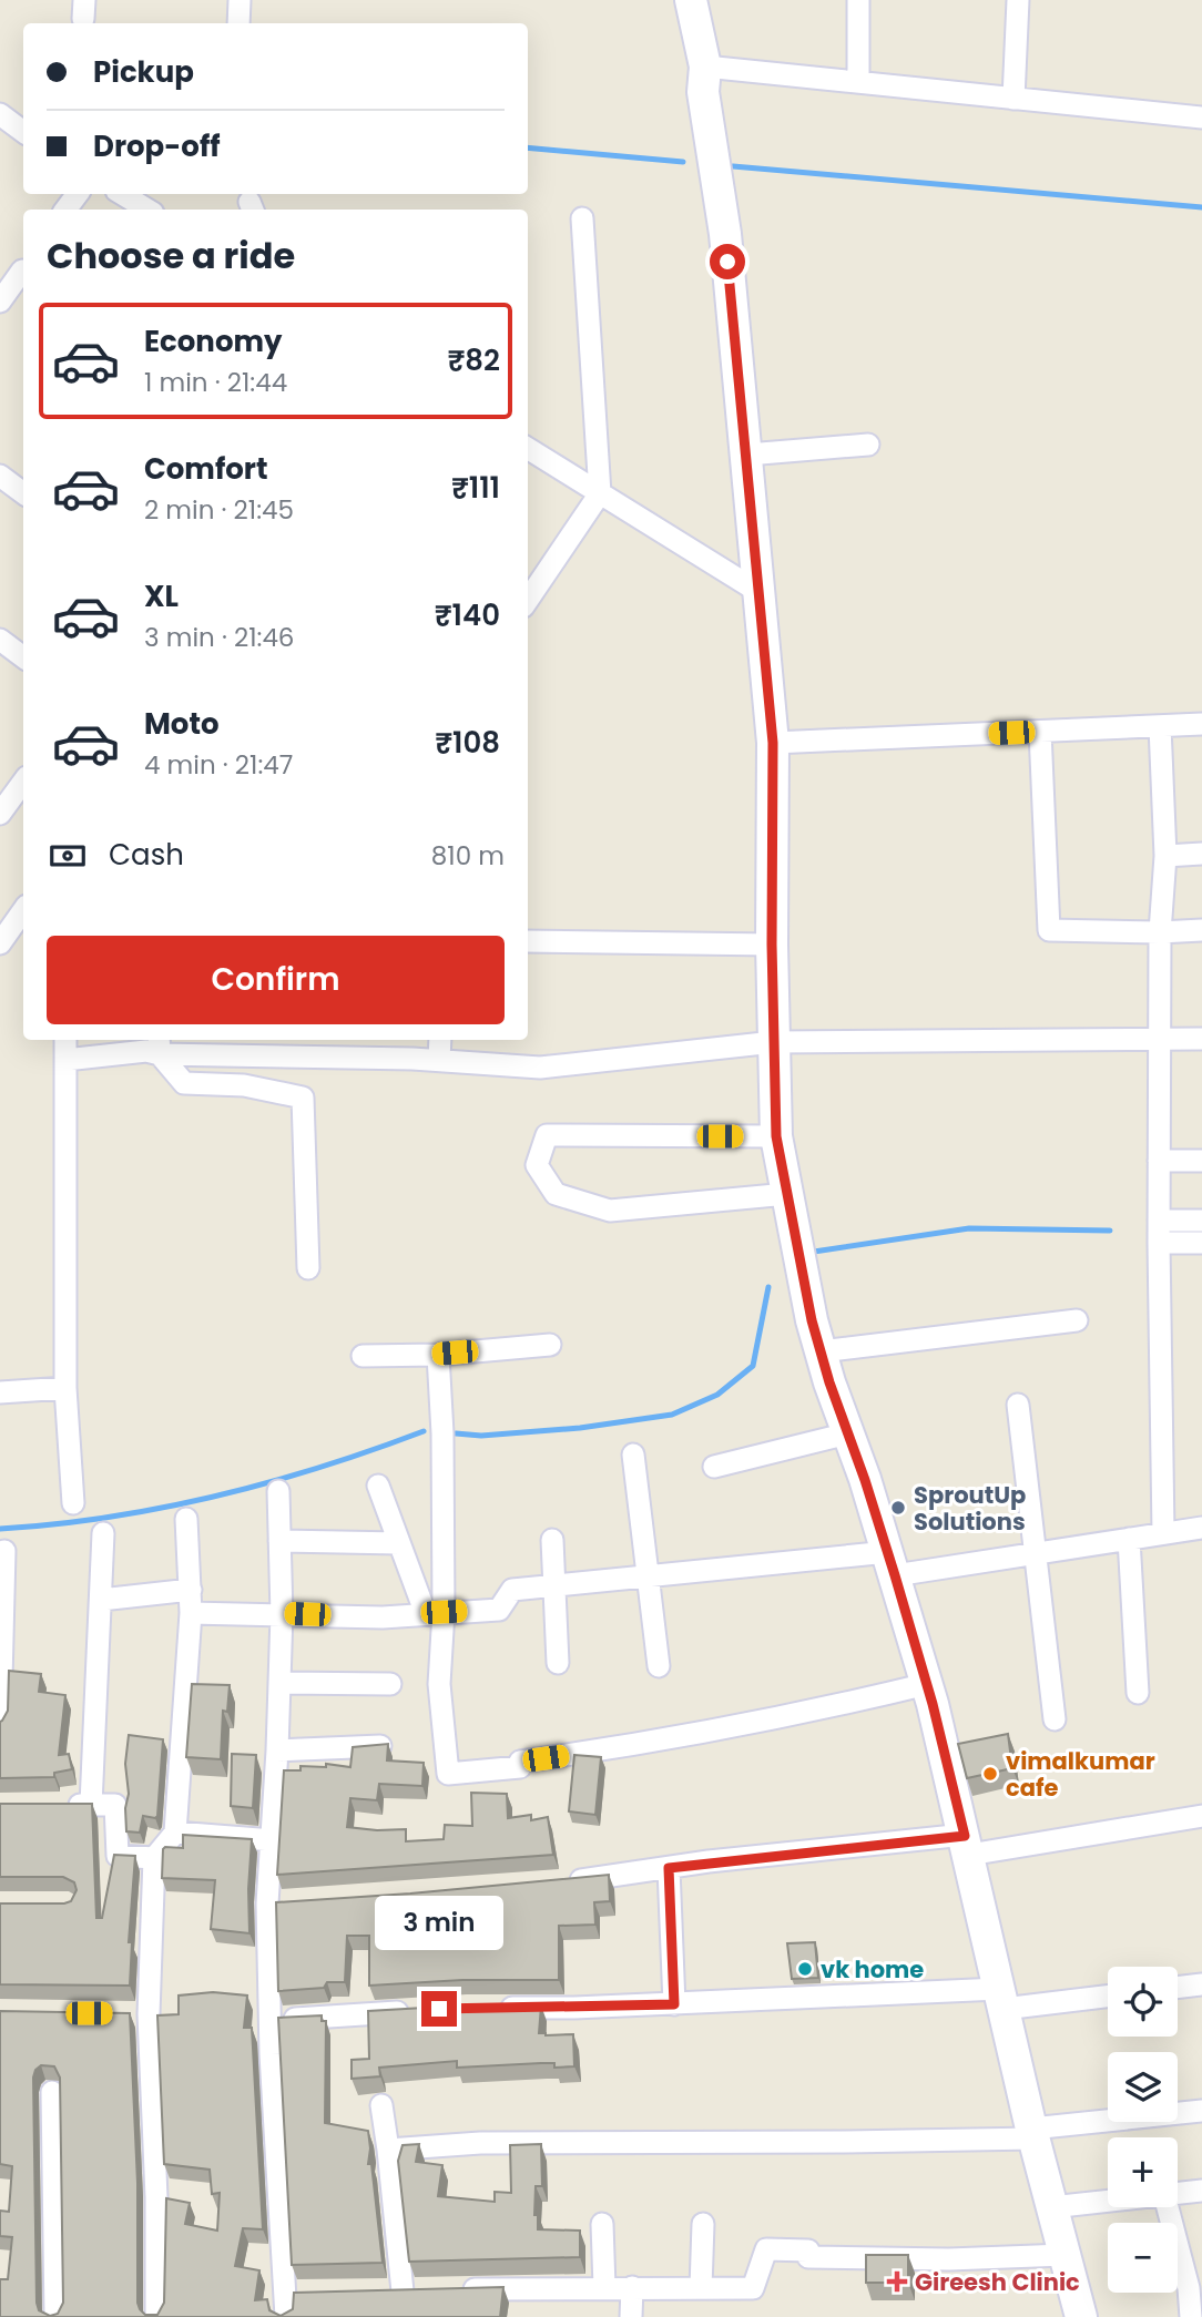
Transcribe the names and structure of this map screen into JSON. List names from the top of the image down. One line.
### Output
{"places":{"other":["SproutUp Solutions","vimalkumar cafe","vk home"],"health":["Gireesh Clinic"]},"page":{"banner":["Pickup","Drop-off"],"heading":"Choose a ride","list":[{"name":"Economy","note":"1 min · 21:44","value":"₹82"},{"name":"Comfort","note":"2 min · 21:45","value":"₹111"},{"name":"XL","note":"3 min · 21:46","value":"₹140"},{"name":"Moto","note":"4 min · 21:47","value":"₹108"}],"pay":["Cash","810 m"],"buttons":"Confirm","bubble":"3 min","map_buttons":["+","−"]}}
